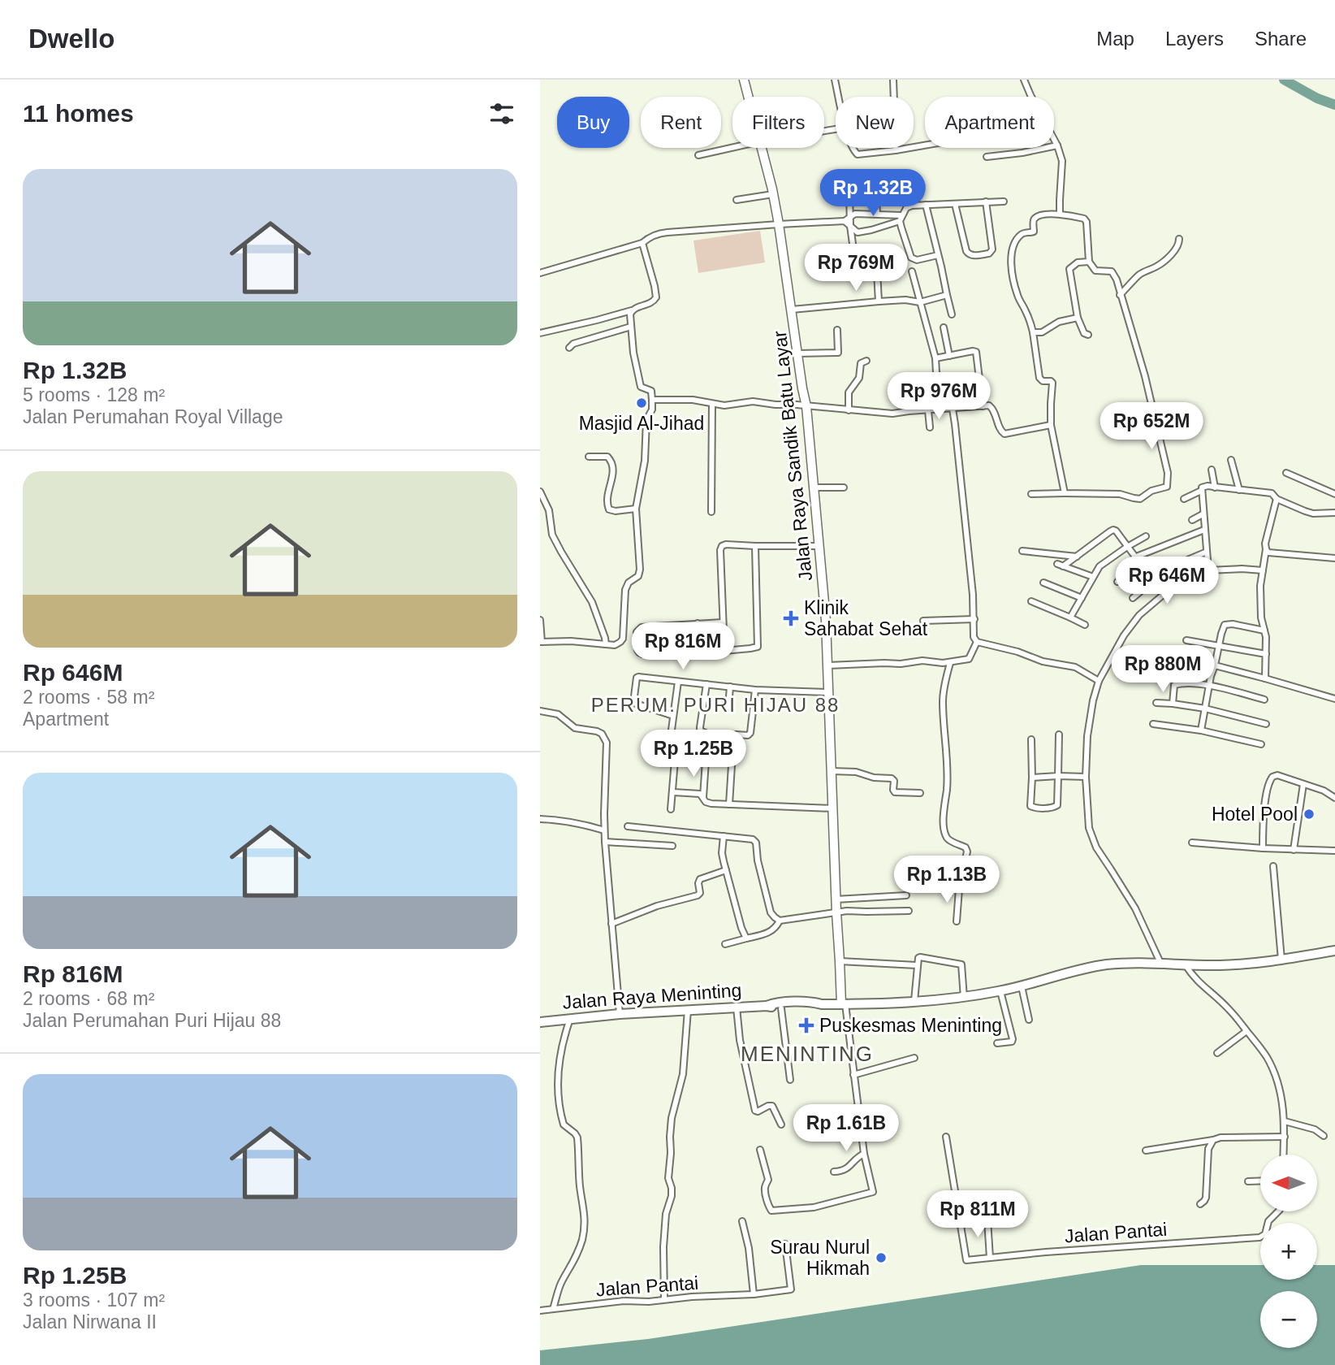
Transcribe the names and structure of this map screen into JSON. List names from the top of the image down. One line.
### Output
{"streets":{"highway":["Jalan Raya Meninting"],"main road":["Jalan Raya Sandik Batu Layar"],"street":["Jalan Pantai"]},"crossings":[["Jalan Raya Sandik Batu Layar","Jalan Raya Meninting"]],"districts":["PERUM. PURI HIJAU 88","MENINTING"],"places":{"other":["Masjid Al-Jihad","Hotel Pool","Surau Nurul Hikmah"],"health":["Klinik Sahabat Sehat","Puskesmas Meninting"]},"north":"left","page":{"header":"Dwello","nav":["Map","Layers","Share"],"heading":"11 homes","chip":["Buy","Rent","Filters","New","Apartment"],"list":[{"name":"Rp 1.32B","note":"5 rooms · 128 m² · Jalan Perumahan Royal Village"},{"name":"Rp 646M","note":"2 rooms · 58 m² · Apartment"},{"name":"Rp 816M","note":"2 rooms · 68 m² · Jalan Perumahan Puri Hijau 88"},{"name":"Rp 1.25B","note":"3 rooms · 107 m² · Jalan Nirwana II"}],"price":["Rp 1.32B","Rp 769M","Rp 976M","Rp 652M","Rp 646M","Rp 816M","Rp 880M","Rp 1.25B","Rp 1.13B","Rp 1.61B","Rp 811M"],"map_buttons":["+","−"]}}
